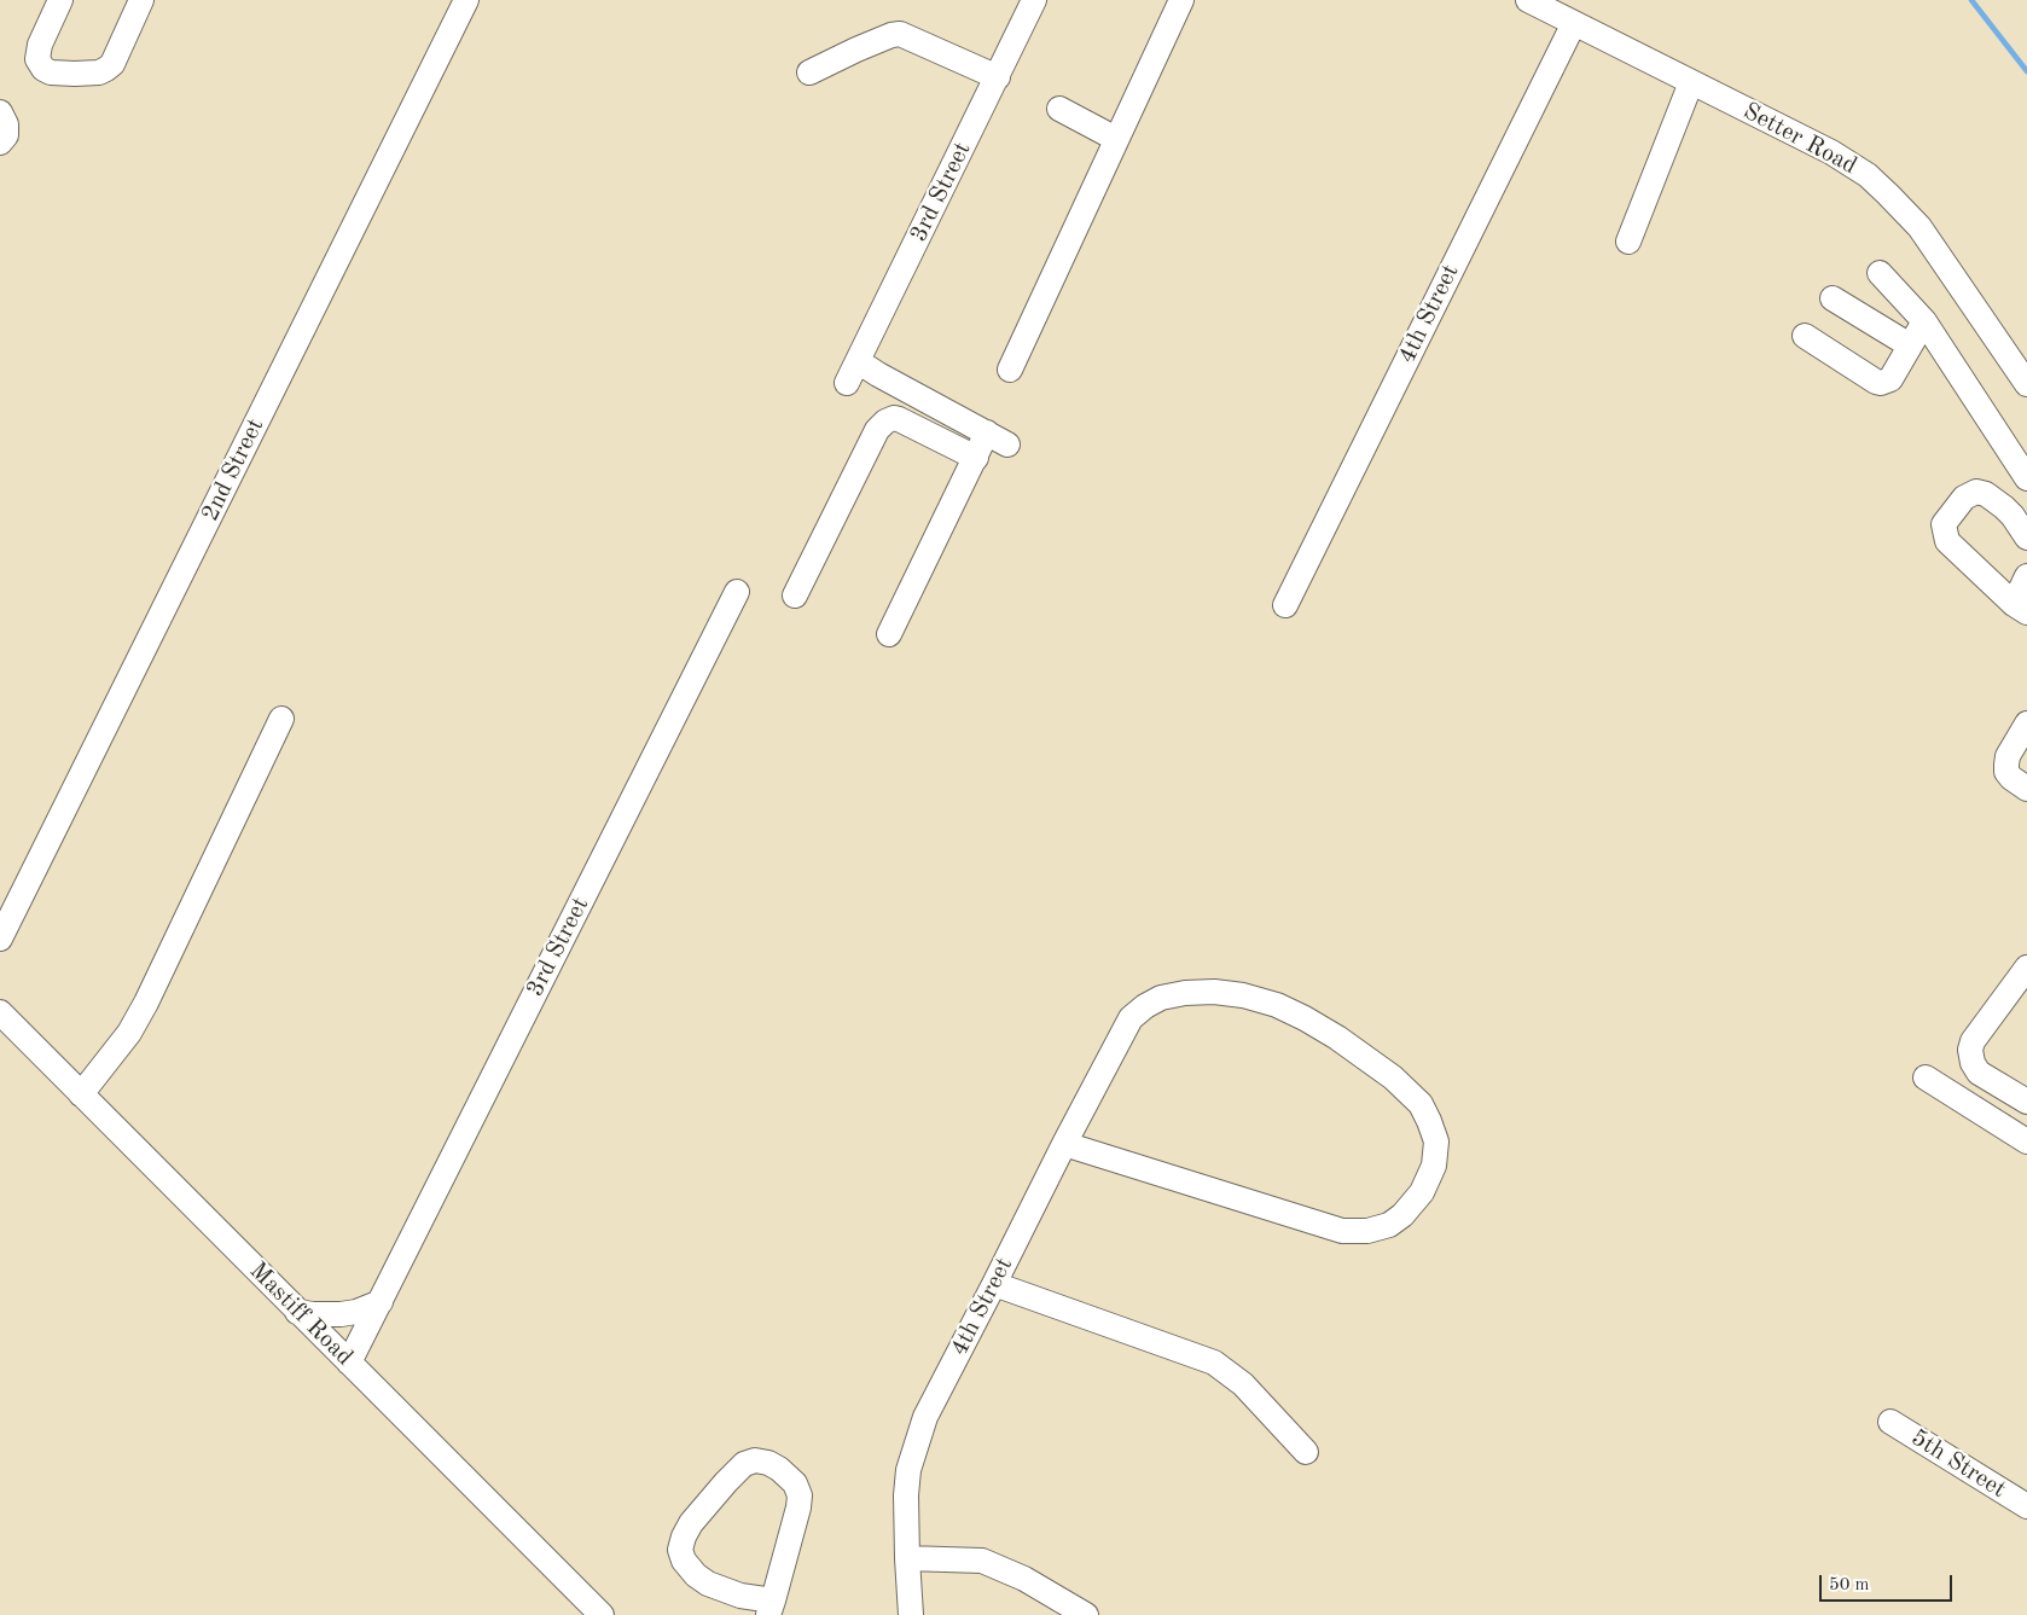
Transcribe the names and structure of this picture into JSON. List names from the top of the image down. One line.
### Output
{"streets":{"street":["Setter Road","3rd Street","4th Street","2nd Street","Mastiff Road","5th Street"]},"crossings":[["Setter Road","4th Street"],["3rd Street","Mastiff Road"]],"scale_bar":"50 m"}
